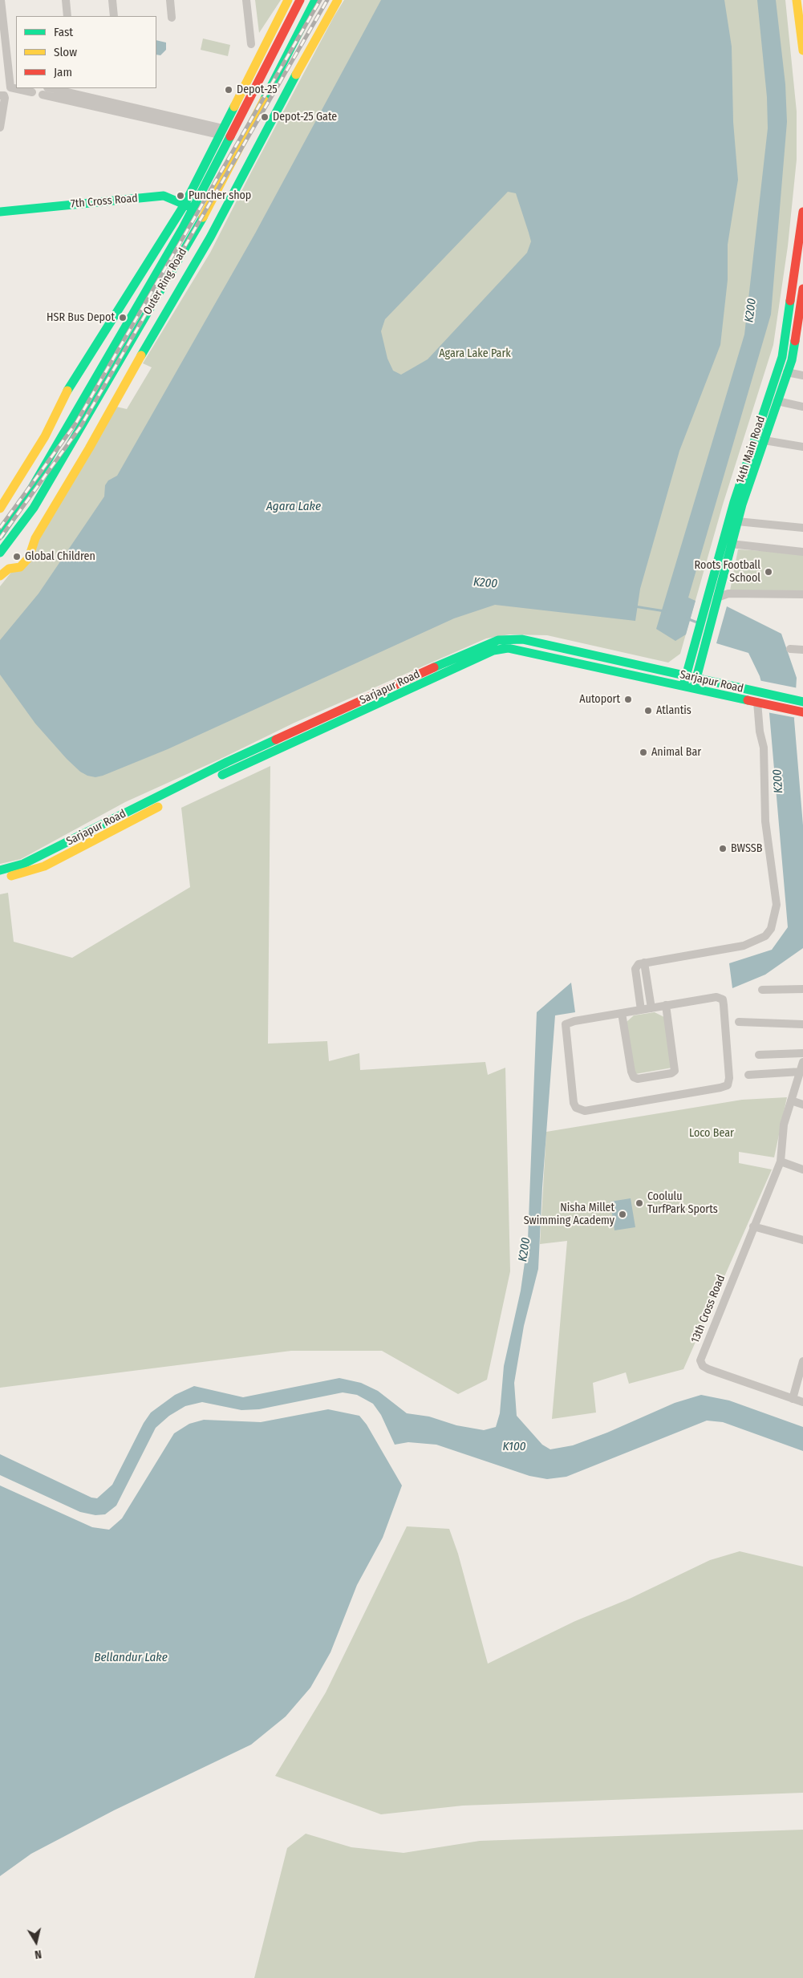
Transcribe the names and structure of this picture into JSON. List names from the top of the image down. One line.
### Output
{"streets":{"main road":["7th Cross Road","Outer Ring Road","14th Main Road","Sarjapur Road"],"street":["13th Cross Road"]},"crossings":[["7th Cross Road","Outer Ring Road"],["14th Main Road","Sarjapur Road"]],"water":["K200","Agara Lake","K100","Bellandur Lake"],"parks":["Agara Lake Park","Loco Bear"],"places":["Depot-25","Depot-25 Gate","Puncher shop","HSR Bus Depot","Global Children","Roots Football School","Autoport","Atlantis","Animal Bar","BWSSB","Coolulu TurfPark Sports","Nisha Millet Swimming Academy"],"legend":["Fast","Slow","Jam"],"north":"bottom"}
